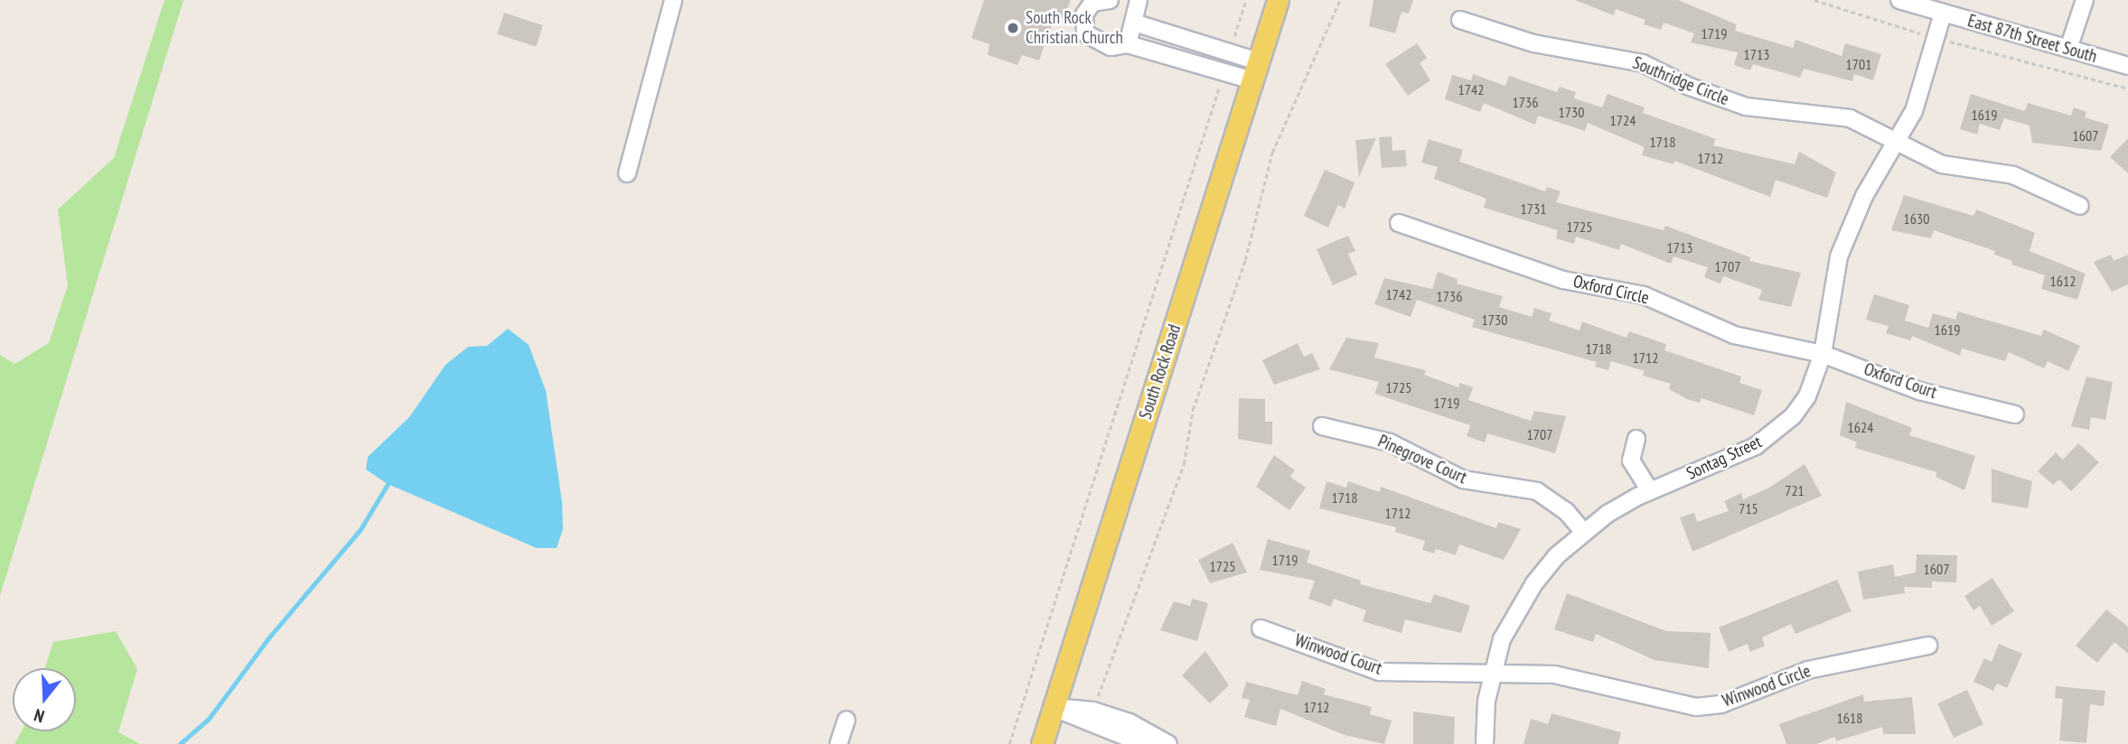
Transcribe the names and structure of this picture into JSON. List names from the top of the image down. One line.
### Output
{"streets":{"main road":["South Rock Road"],"street":["East 87th Street South","Southridge Circle","Oxford Circle","Oxford Court","Sontag Street","Pinegrove Court","Winwood Court","Winwood Circle"]},"crossings":[["East 87th Street South","Sontag Street"],["Southridge Circle","Sontag Street"],["Oxford Circle","Oxford Court"],["Oxford Circle","Sontag Street"],["Oxford Court","Sontag Street"],["Sontag Street","Pinegrove Court"],["Sontag Street","Winwood Court"],["Sontag Street","Winwood Circle"],["Winwood Court","Winwood Circle"]],"places":["South Rock Christian Church"],"house_numbers":["1719","1713","1701","1742","1736","1730","1619","1724","1607","1718","1712","1731","1630","1725","1713","1707","1612","1742","1736","1730","1619","1718","1712","1725","1719","1624","1707","721","1718","715","1712","1719","1725","1607","1712","1618"],"north":"bottom"}
